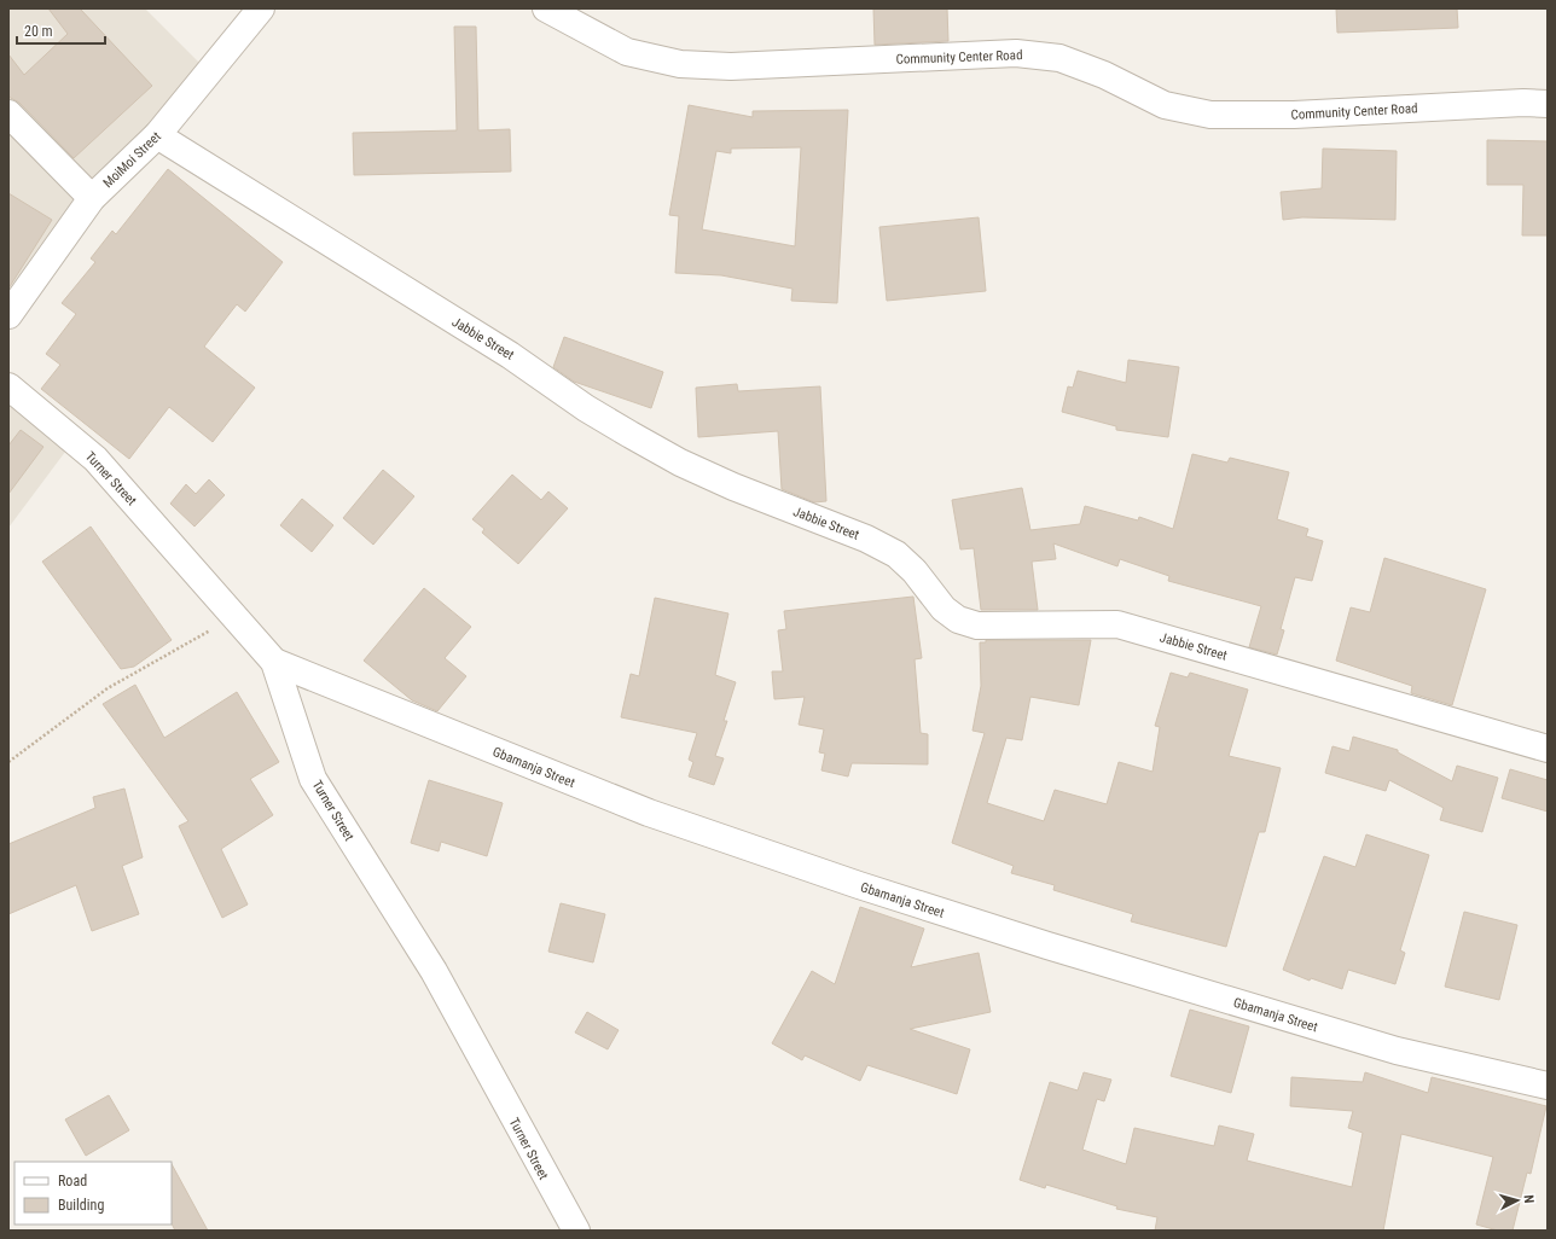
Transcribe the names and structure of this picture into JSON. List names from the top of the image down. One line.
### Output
{"streets":{"street":["Community Center Road","MoiMoi Street","Jabbie Street","Turner Street","Gbamanja Street"]},"crossings":[["MoiMoi Street","Jabbie Street"],["Turner Street","Gbamanja Street"]],"legend":["Road","Building"],"scale_bar":"20 m","north":"right"}
